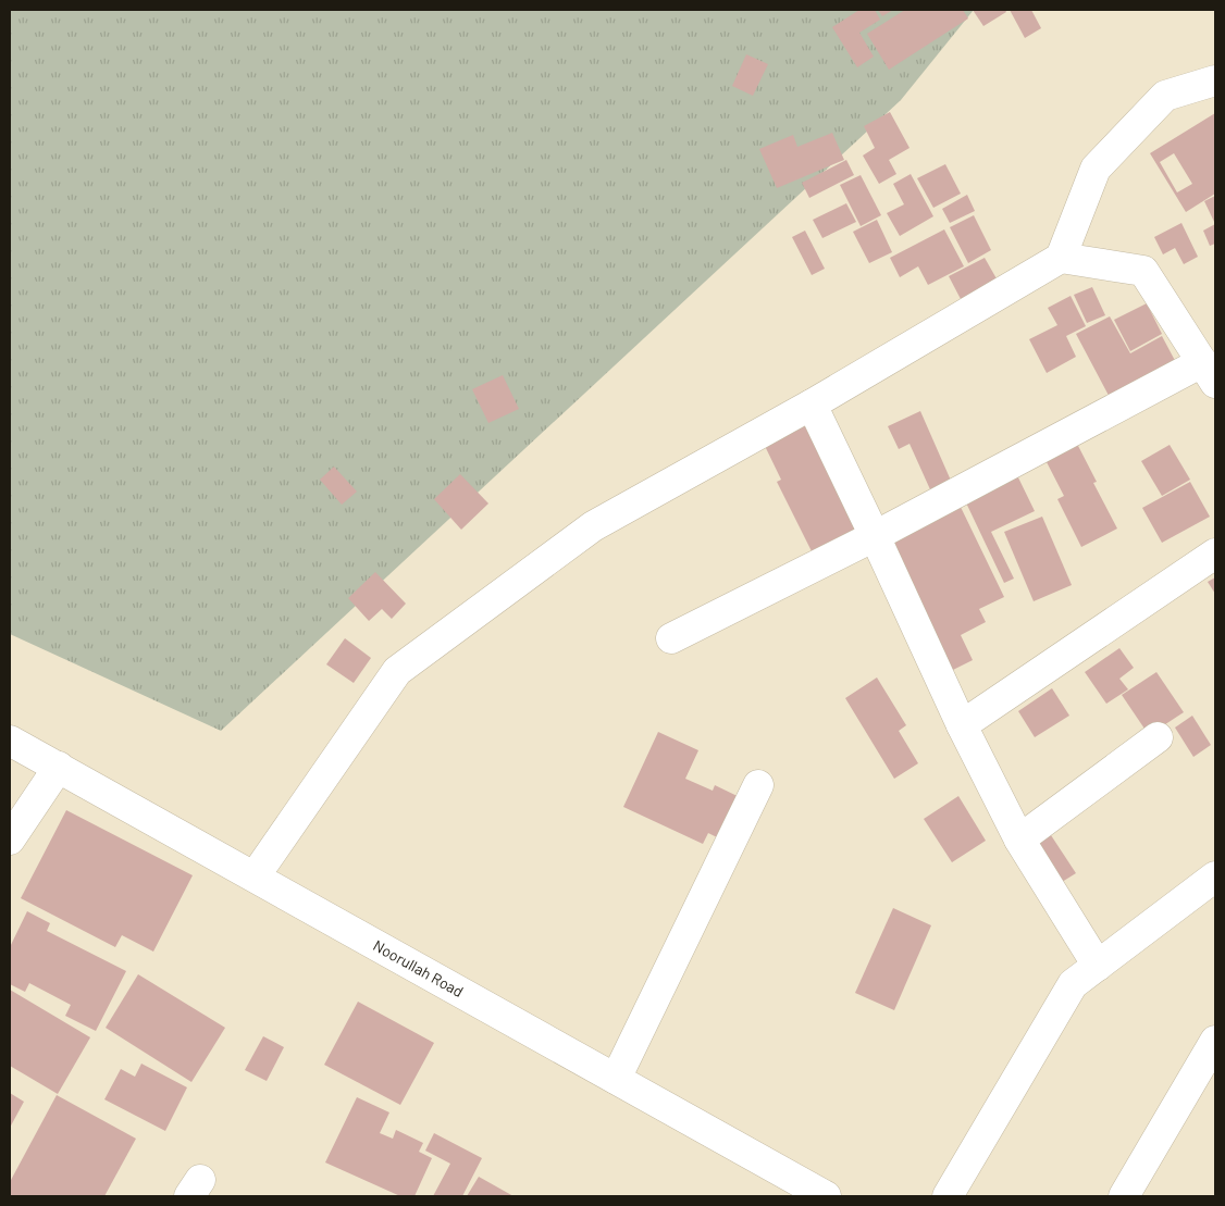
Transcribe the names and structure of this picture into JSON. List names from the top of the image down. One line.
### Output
{"streets":{"street":["Noorullah Road"]}}
